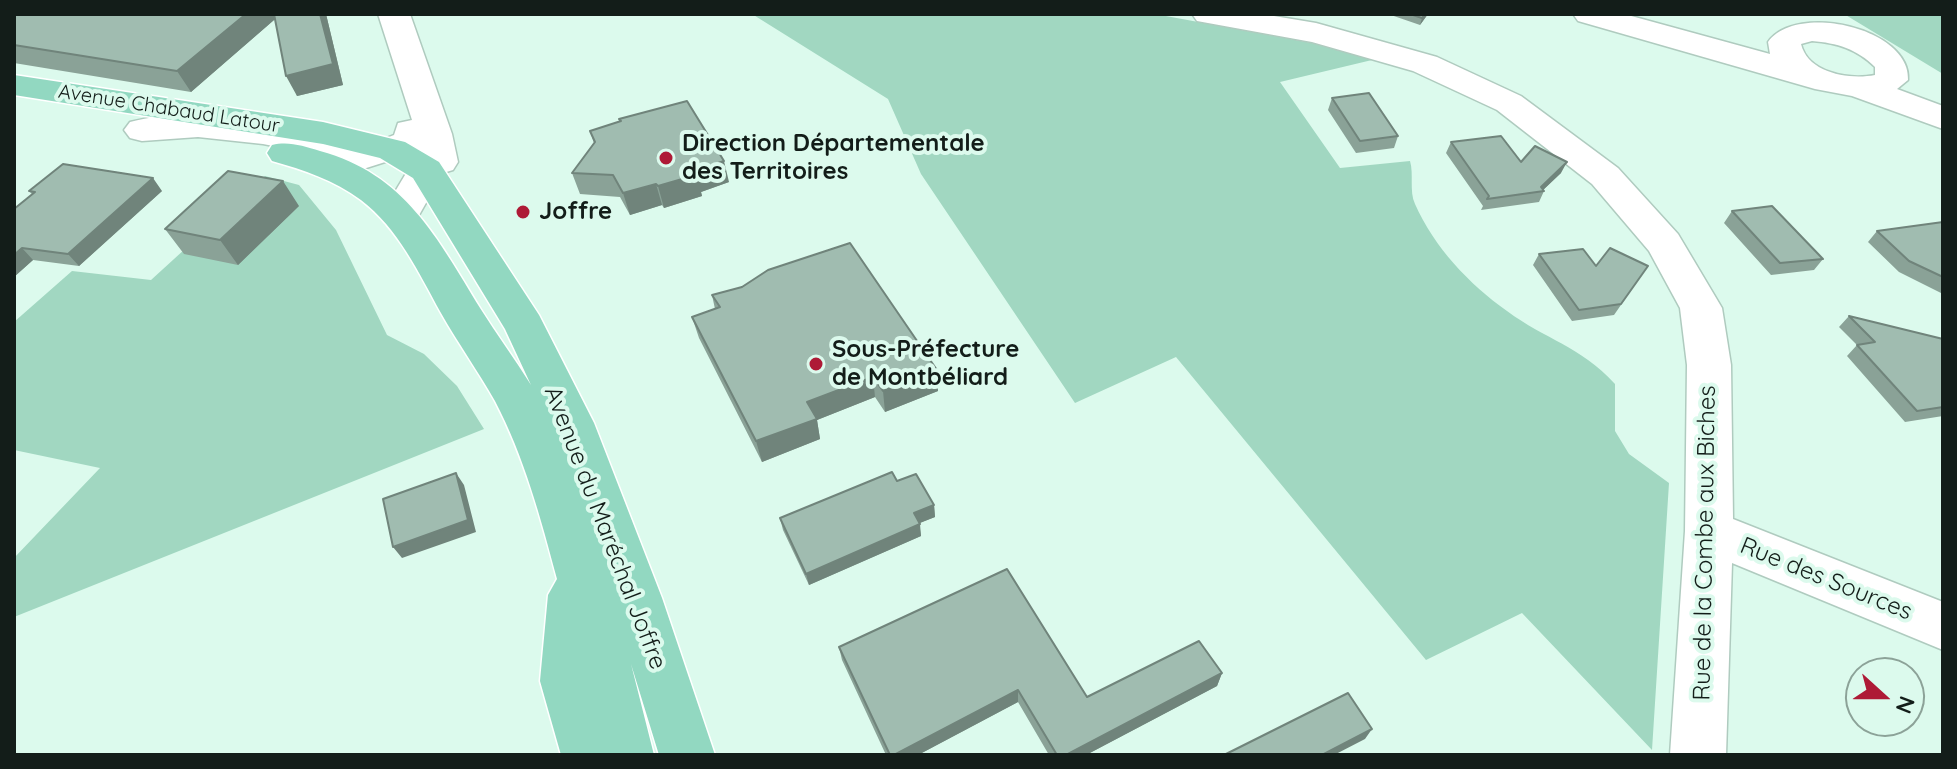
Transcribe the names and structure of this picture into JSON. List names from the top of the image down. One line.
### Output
{"streets":{"main road":["Avenue Chabaud Latour","Avenue du Maréchal Joffre"],"street":["Rue de la Combe aux Biches","Rue des Sources"]},"crossings":[["Avenue Chabaud Latour","Avenue du Maréchal Joffre"],["Rue de la Combe aux Biches","Rue des Sources"]],"places":["Direction Départementale des Territoires","Joffre","Sous-Préfecture de Montbéliard"],"north":"right"}
